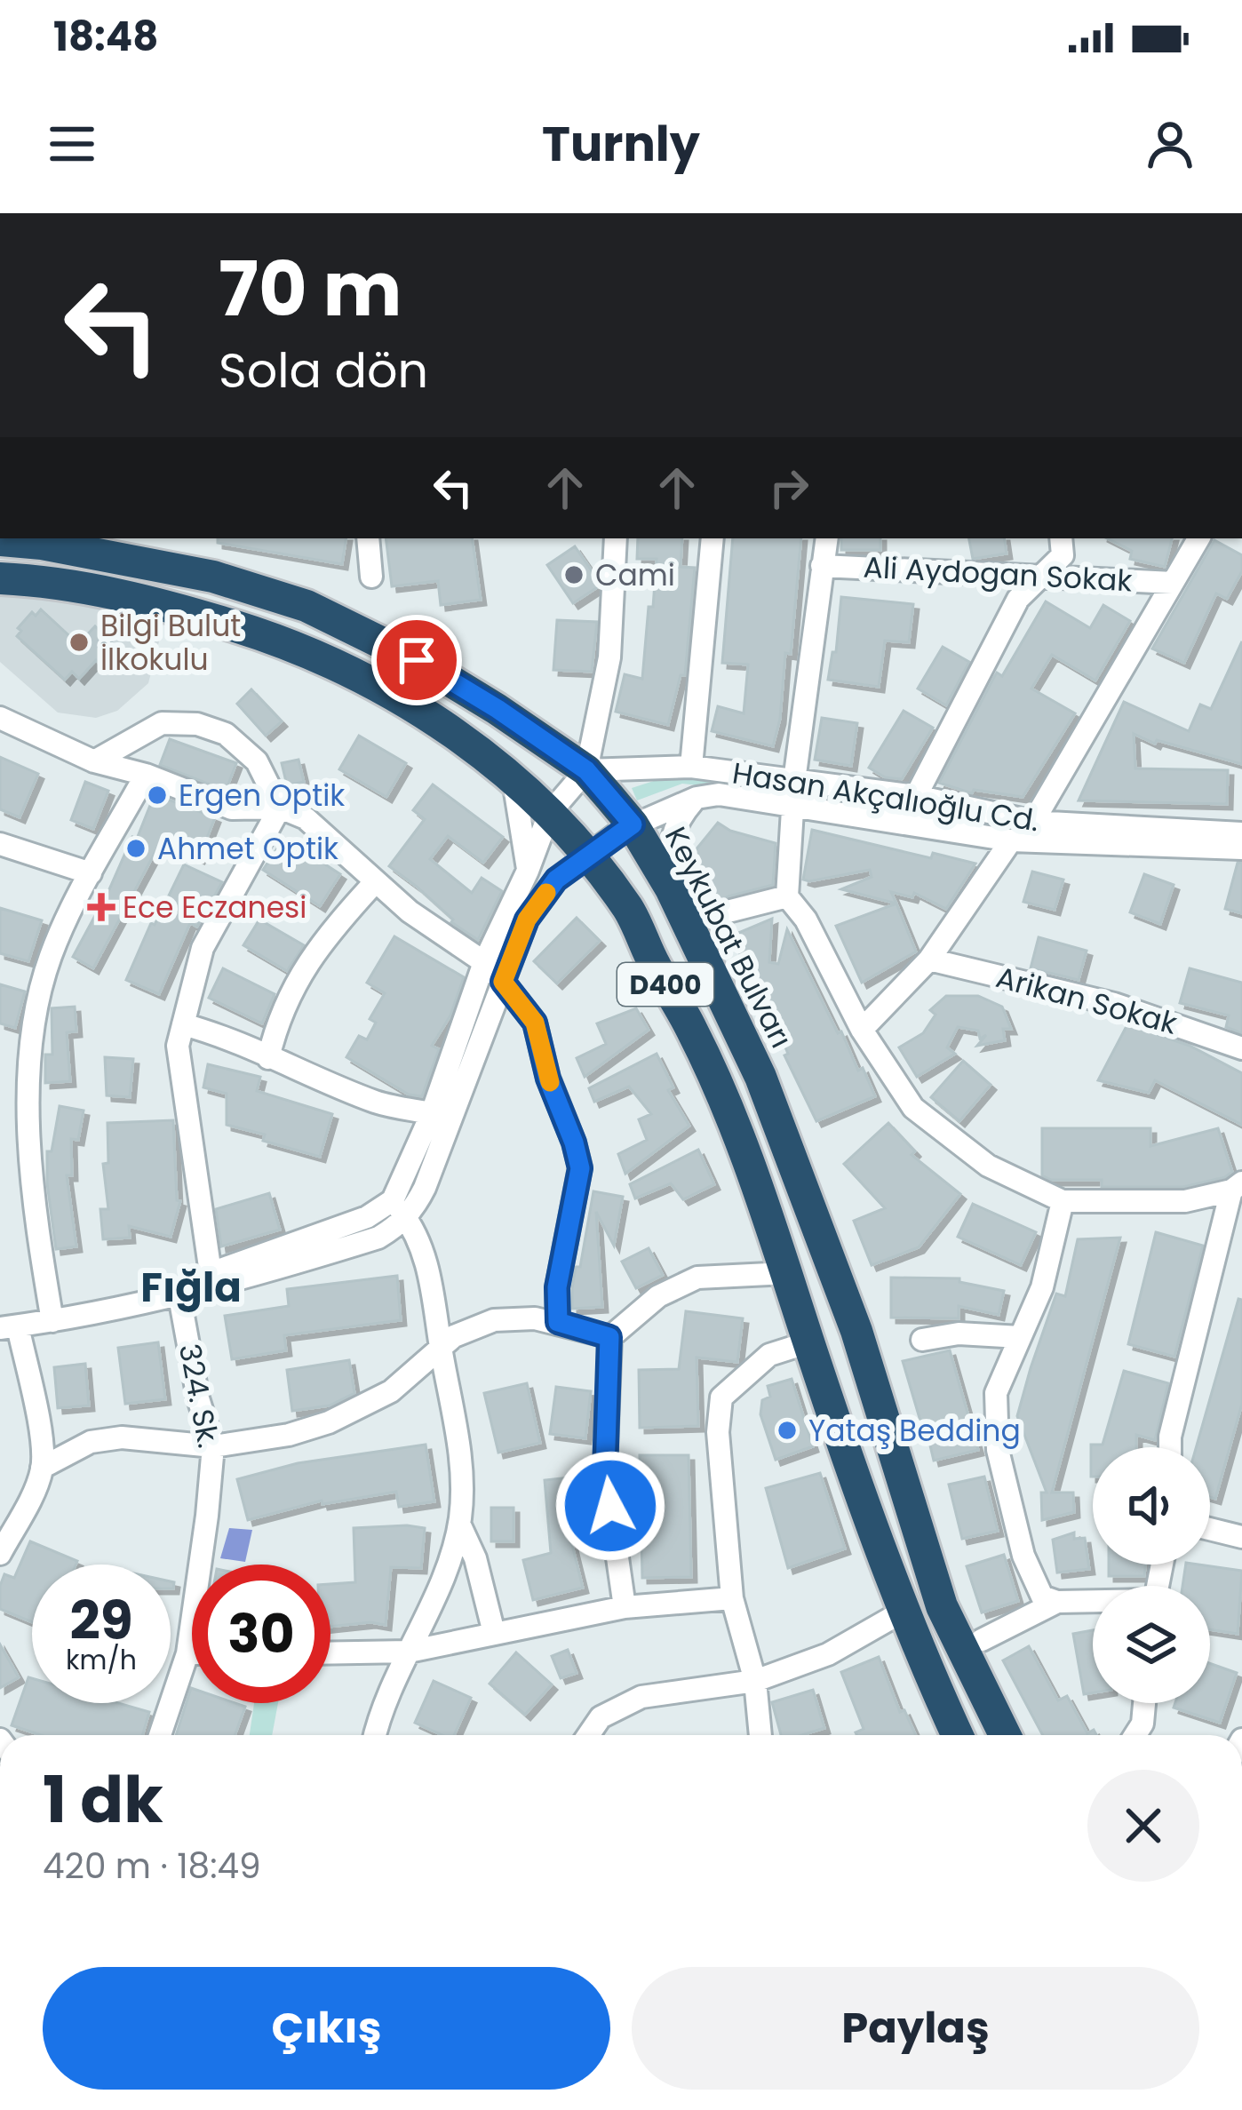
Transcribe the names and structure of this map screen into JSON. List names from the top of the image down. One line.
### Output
{"streets":{"highway":["Keykubat Bulvarı","D400"],"street":["Ali Aydogan Sokak","Hasan Akçalıoğlu Cd.","Arikan Sokak","324. Sk."]},"crossings":[["Hasan Akçalıoğlu Cd.","Keykubat Bulvarı"],["Hasan Akçalıoğlu Cd.","D400"]],"districts":["Fığla"],"places":{"other":["Cami","Bilgi Bulut İlkokulu","Ergen Optik","Ahmet Optik","Yataş Bedding"],"health":["Ece Eczanesi"]},"page":{"status":"18:48","header":"Turnly","turn":["70 m","Sola dön"],"speed":"29 km/h","limit":"30","heading":["1 dk","420 m · 18:49"],"buttons":["Çıkış","Paylaş"]}}
